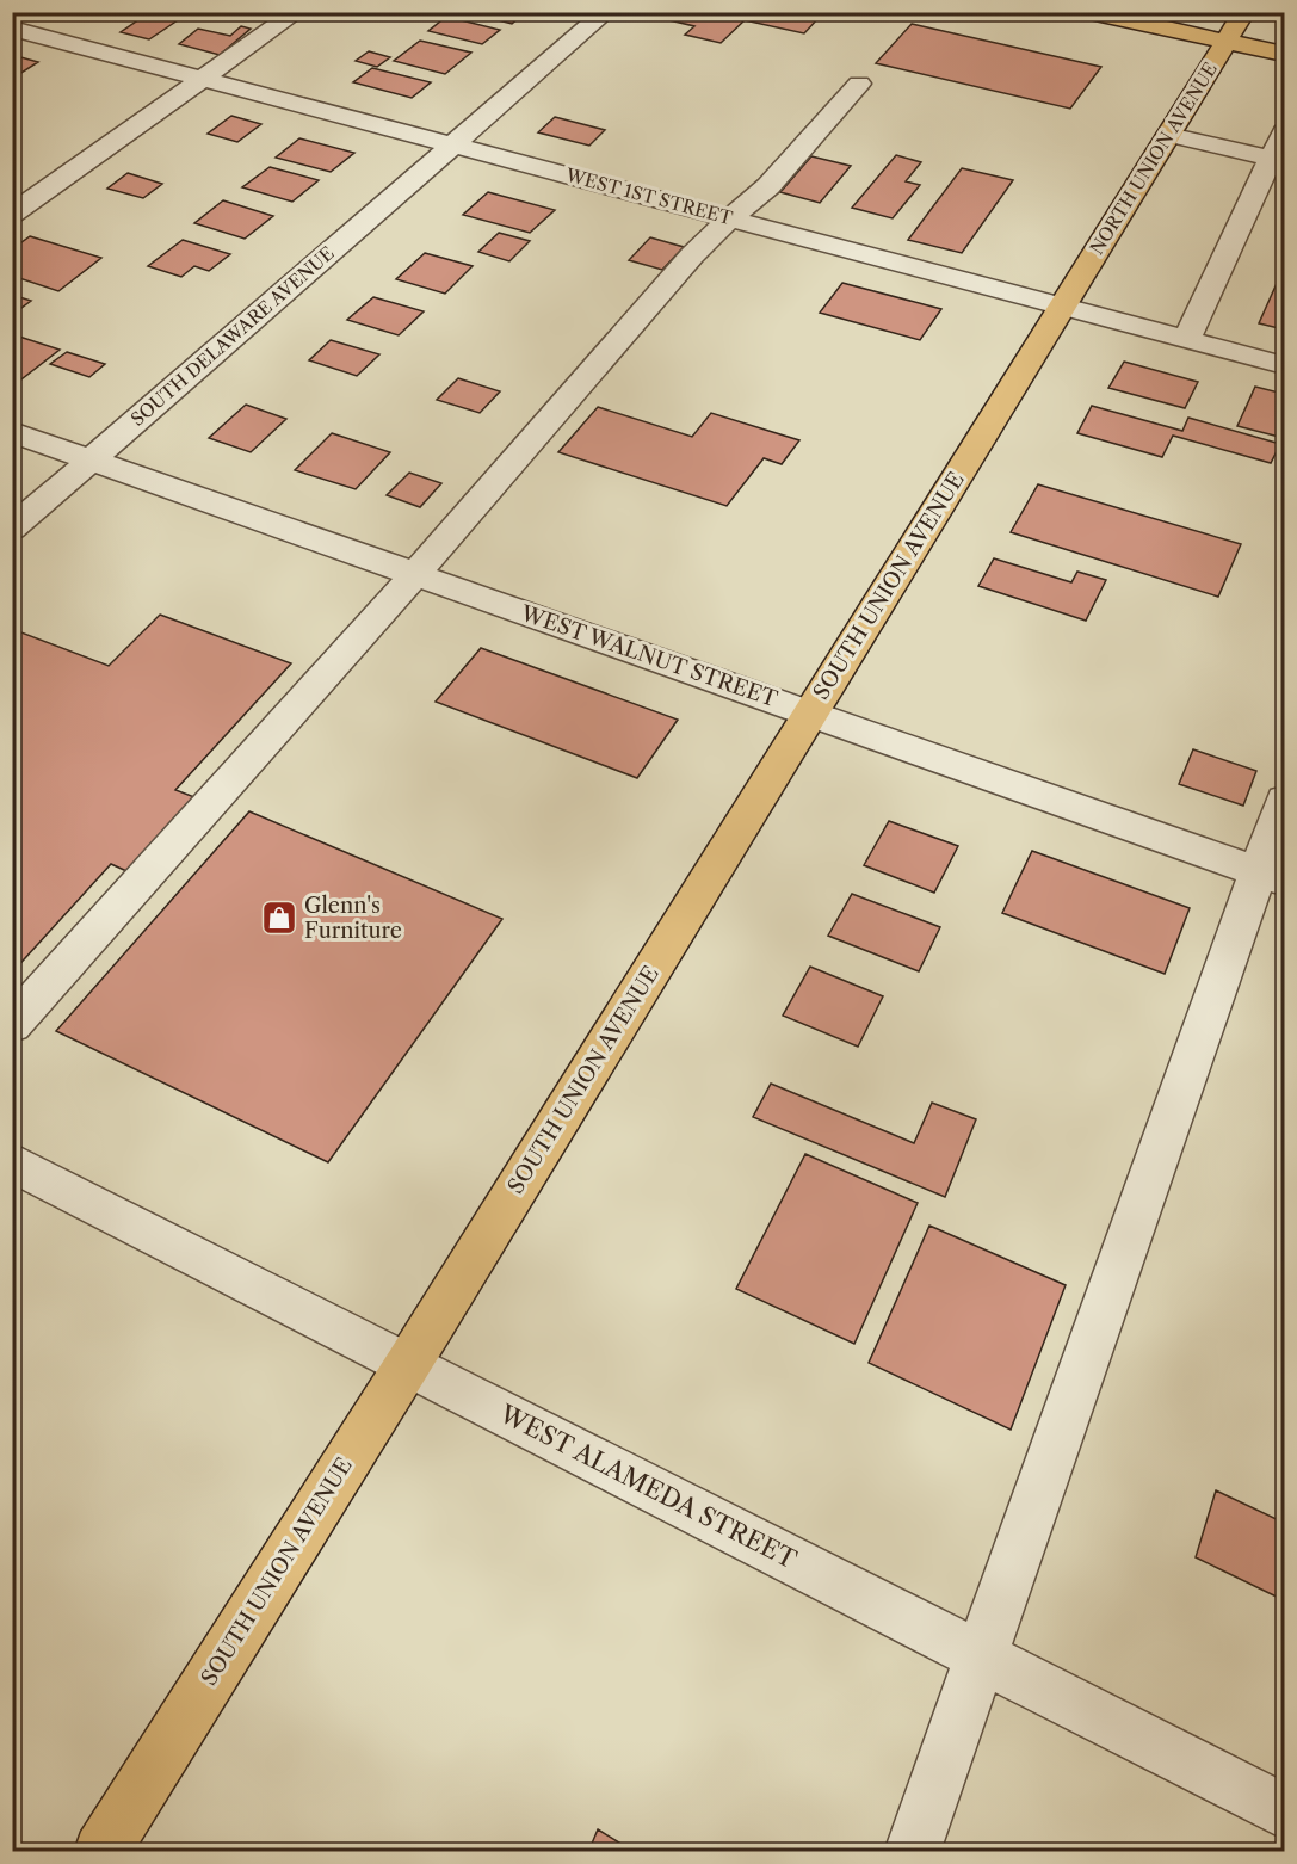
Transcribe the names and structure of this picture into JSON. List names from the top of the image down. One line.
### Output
{"streets":{"main road":["NORTH UNION AVENUE","SOUTH UNION AVENUE"],"street":["WEST 1ST STREET","SOUTH DELAWARE AVENUE","WEST WALNUT STREET","WEST ALAMEDA STREET"]},"crossings":[["NORTH UNION AVENUE","WEST 1ST STREET"],["NORTH UNION AVENUE","SOUTH UNION AVENUE"],["WEST 1ST STREET","SOUTH DELAWARE AVENUE"],["WEST 1ST STREET","SOUTH UNION AVENUE"],["SOUTH DELAWARE AVENUE","WEST WALNUT STREET"],["SOUTH UNION AVENUE","WEST WALNUT STREET"],["SOUTH UNION AVENUE","WEST ALAMEDA STREET"]],"places":{"shop":["Glenn's Furniture"]}}
